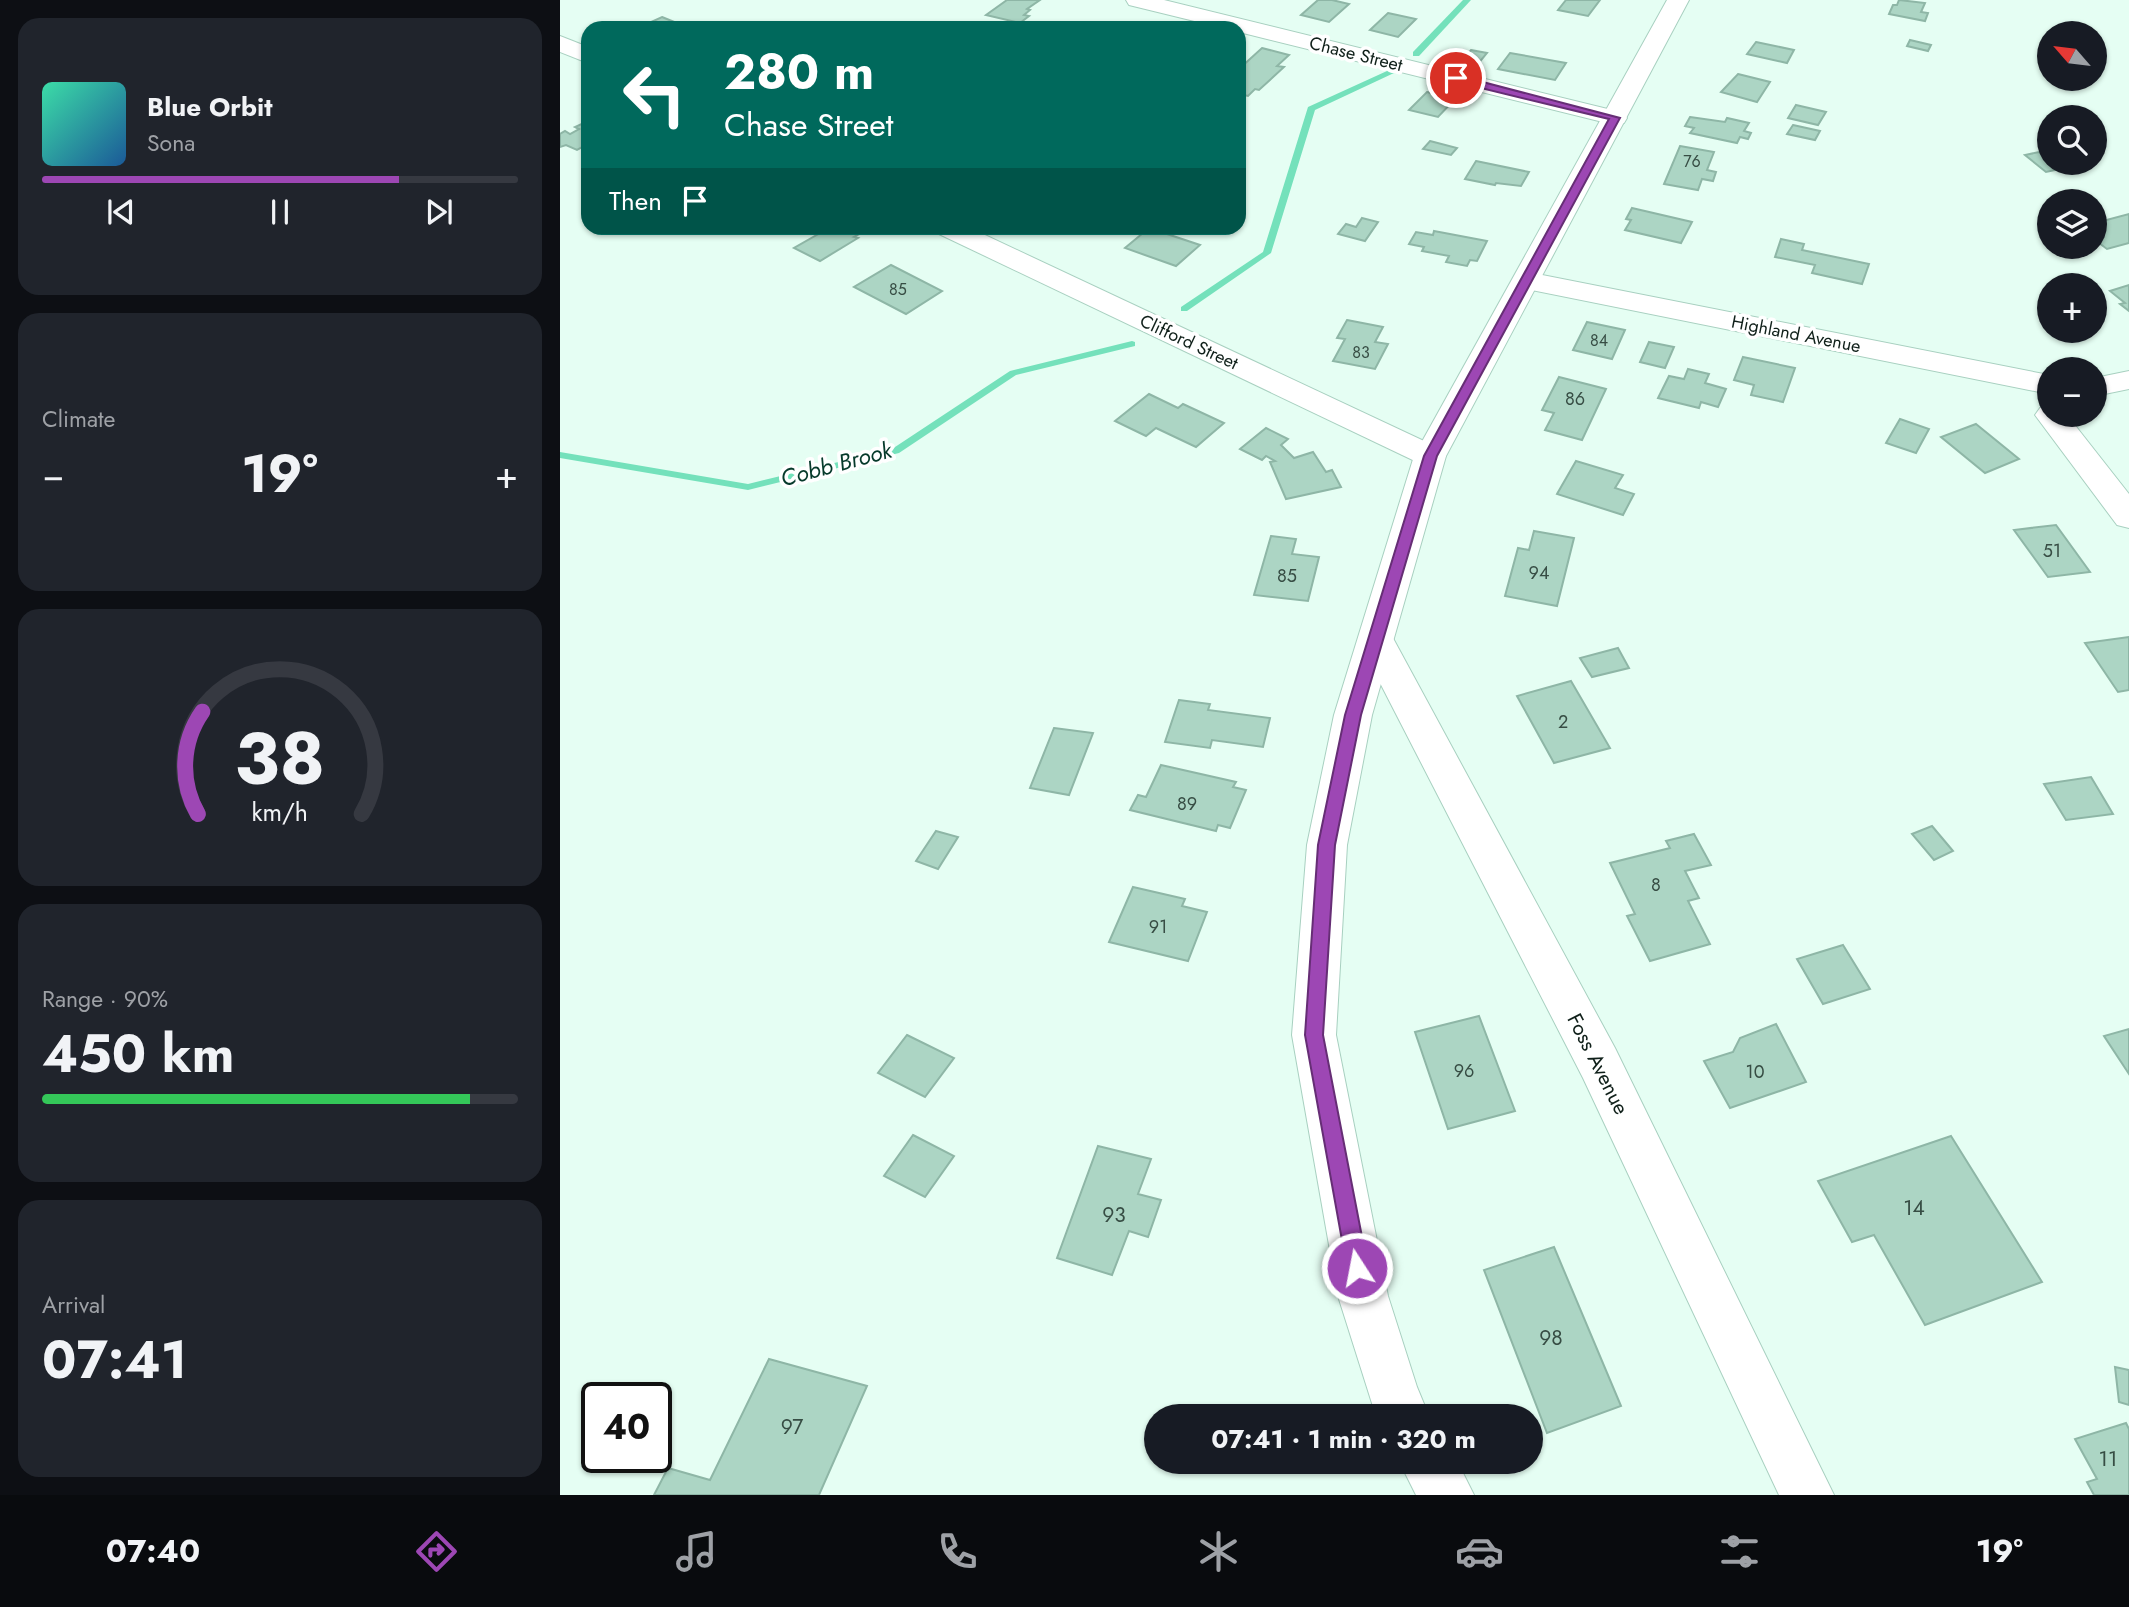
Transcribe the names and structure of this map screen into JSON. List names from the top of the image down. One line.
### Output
{"streets":{"street":["Chase Street","Highland Avenue","Clifford Street","Foss Avenue"]},"water":["Cobb Brook"],"house_numbers":["76","85","84","83","86","51","94","85","2","89","8","91","96","10","14","93","98","97","11"],"north":"top left","page":{"map_buttons":["+","−"],"turn":["280 m","Chase Street"],"song":["Blue Orbit","Sona"],"then":"Then","tile":["Climate",["Range · 90%","450 km"],["Arrival","07:41"]],"heat":["−","19°","+"],"limit":"40","trip":"07:41 · 1 min · 320 m","tabs":["07:40","19°"],"gauge":["38","km/h"]}}
